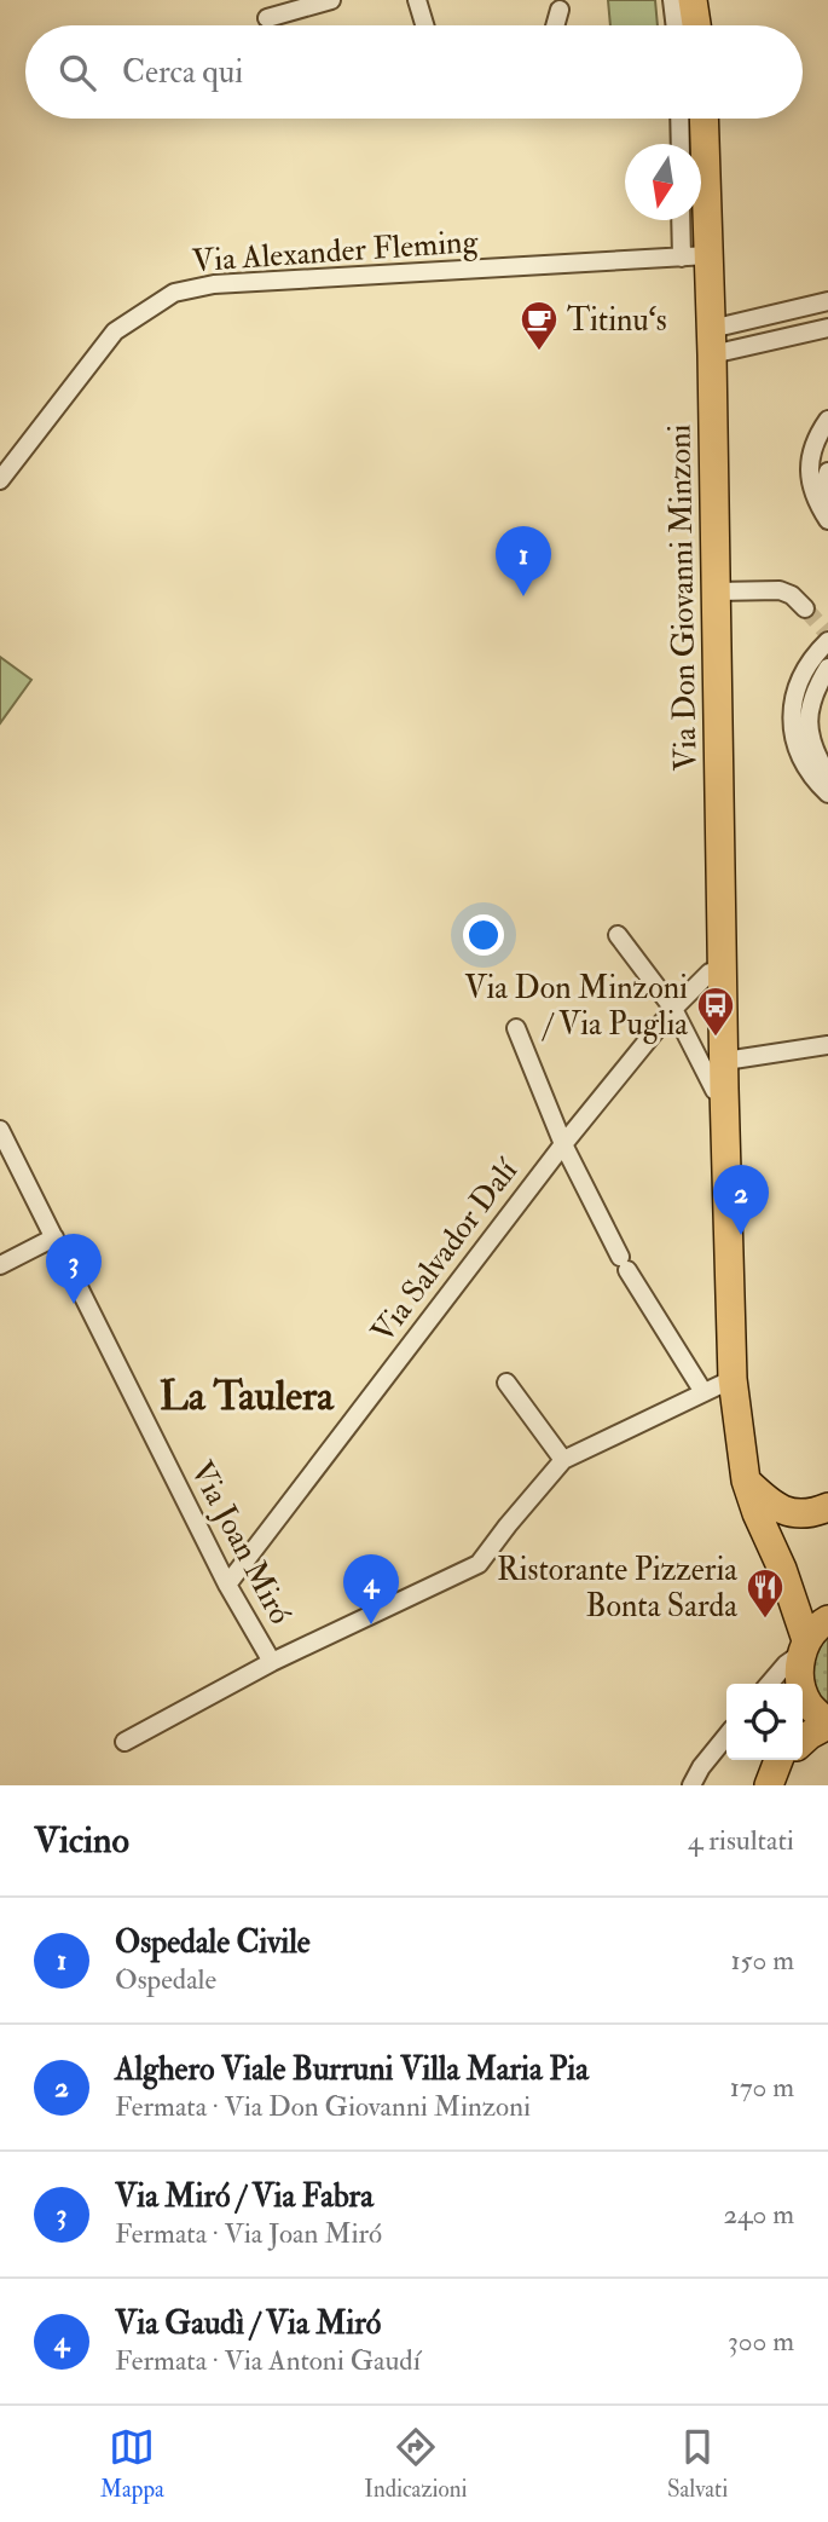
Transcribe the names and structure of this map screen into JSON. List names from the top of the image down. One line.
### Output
{"streets":{"main road":["Via Don Giovanni Minzoni"],"street":["Via Alexander Fleming","Via Salvador Dalí","Via Joan Miró"]},"crossings":[["Via Alexander Fleming","Via Don Giovanni Minzoni"],["Via Don Giovanni Minzoni","Via Salvador Dalí"],["Via Salvador Dalí","Via Joan Miró"]],"districts":["La Taulera"],"places":{"cafe":["Titinu‘s"],"bus stop":["Via Don Minzoni / Via Puglia"],"restaurant":["Ristorante Pizzeria Bonta Sarda"]},"north":"bottom","page":{"search":"Cerca qui","pins":["1","2","3","4"],"heading":["Vicino","4 risultati"],"list":[{"mark":"1","name":"Ospedale Civile","note":"Ospedale","value":"150 m"},{"mark":"2","name":"Alghero Viale Burruni Villa Maria Pia","note":"Fermata · Via Don Giovanni Minzoni","value":"170 m"},{"mark":"3","name":"Via Miró / Via Fabra","note":"Fermata · Via Joan Miró","value":"240 m"},{"mark":"4","name":"Via Gaudì / Via Miró","note":"Fermata · Via Antoni Gaudí","value":"300 m"}],"nav":["Mappa","Indicazioni","Salvati"]}}
